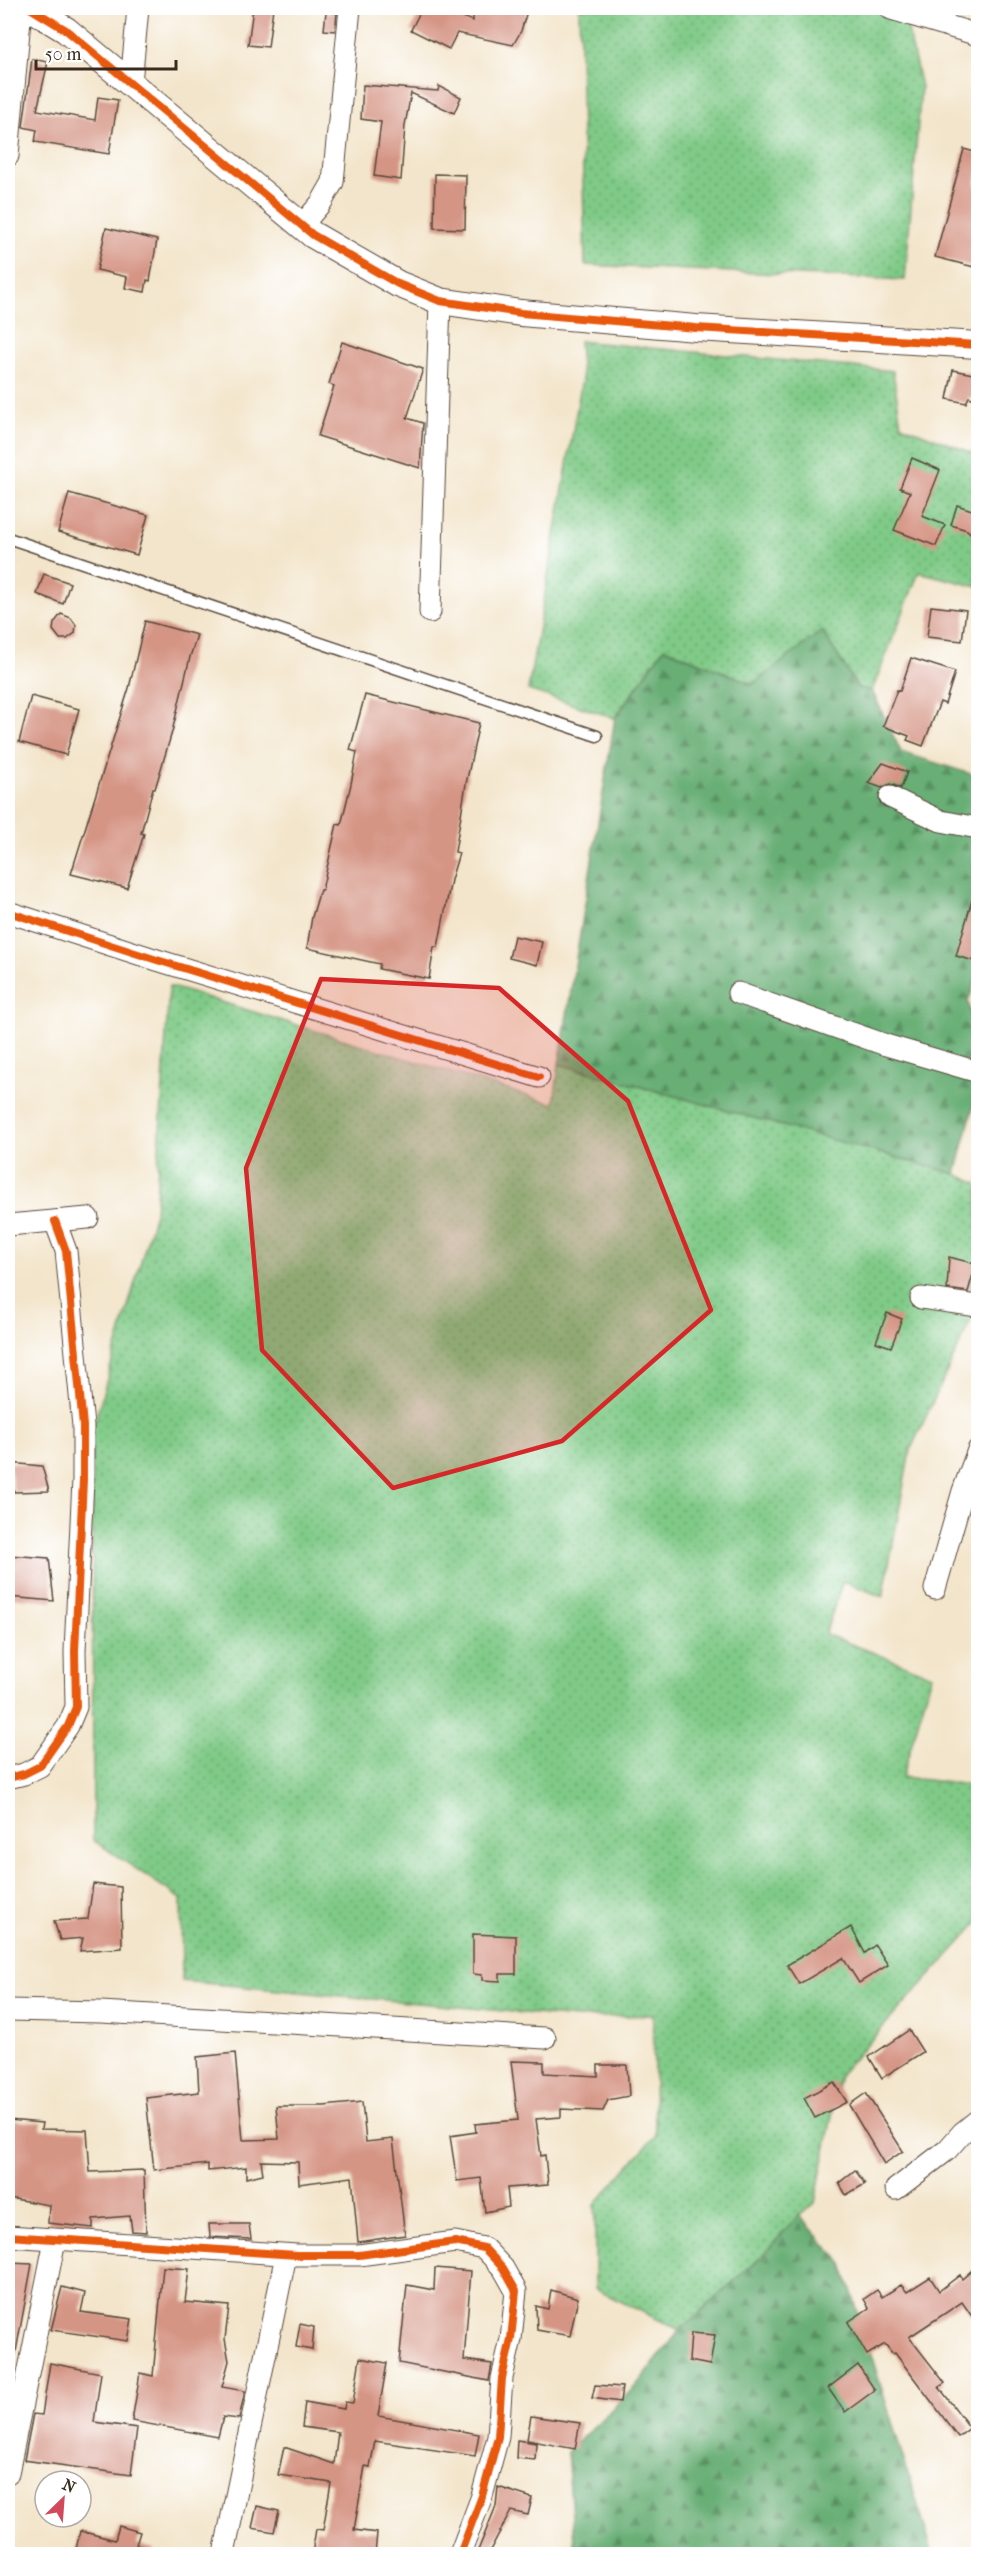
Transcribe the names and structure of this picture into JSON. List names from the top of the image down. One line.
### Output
{"scale_bar":"50 m","north":"top right"}
